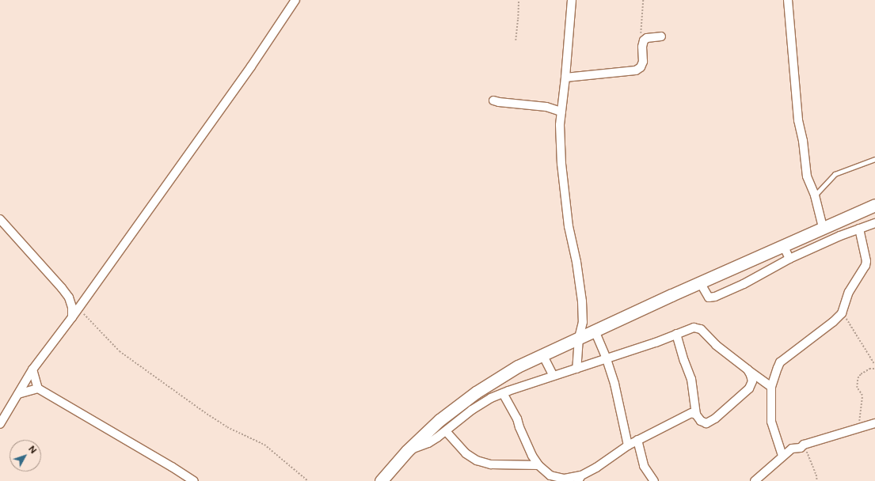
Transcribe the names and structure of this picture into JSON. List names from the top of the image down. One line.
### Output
{"north":"top right"}
